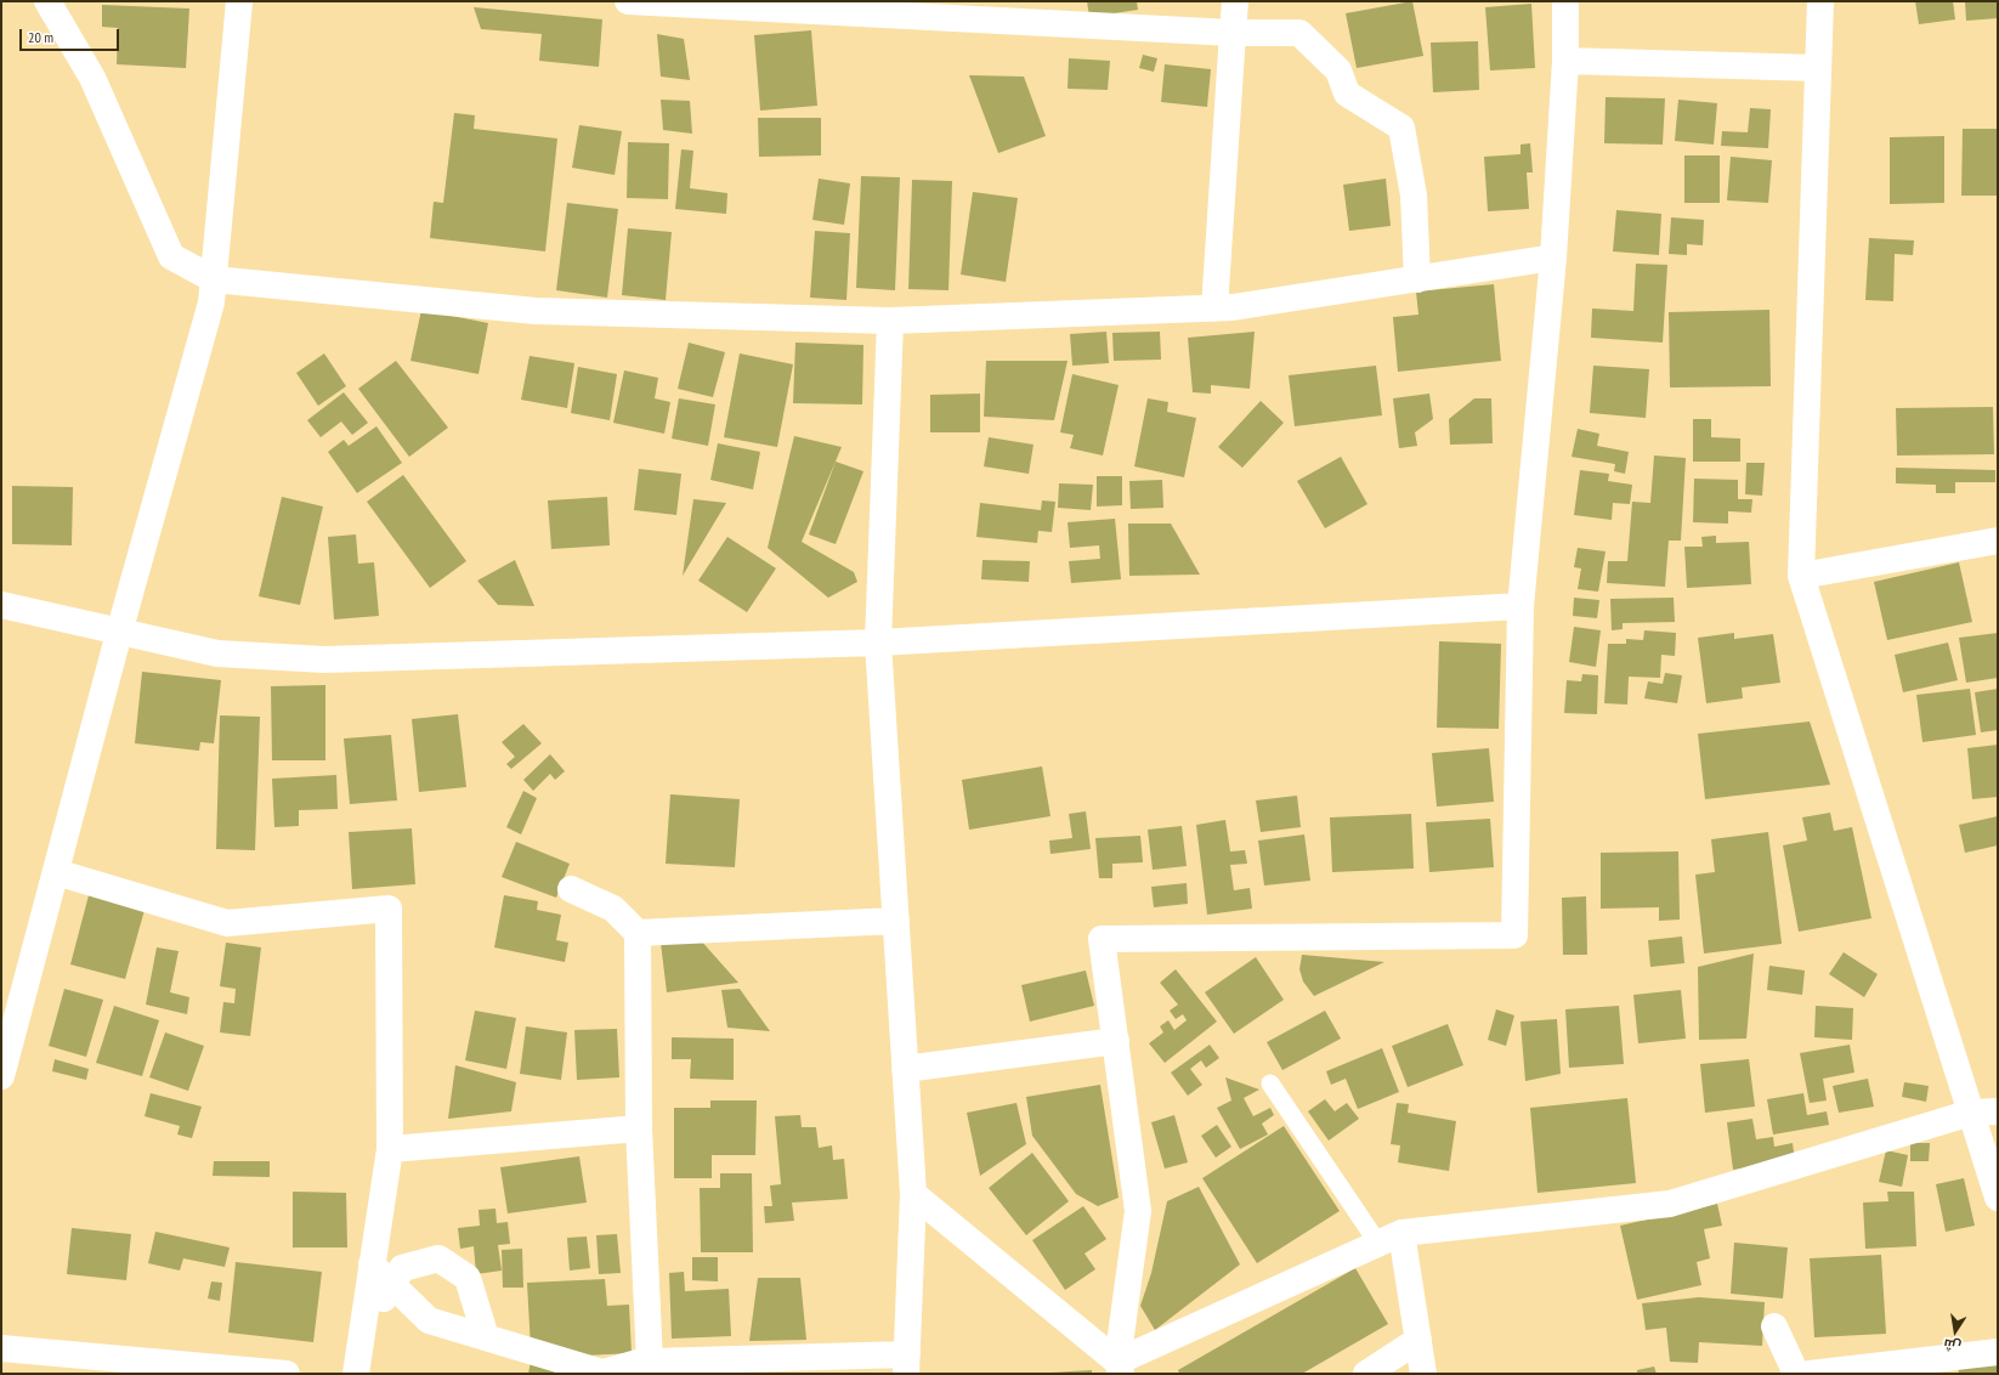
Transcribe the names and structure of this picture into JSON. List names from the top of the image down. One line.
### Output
{"scale_bar":"20 m","north":"bottom"}
